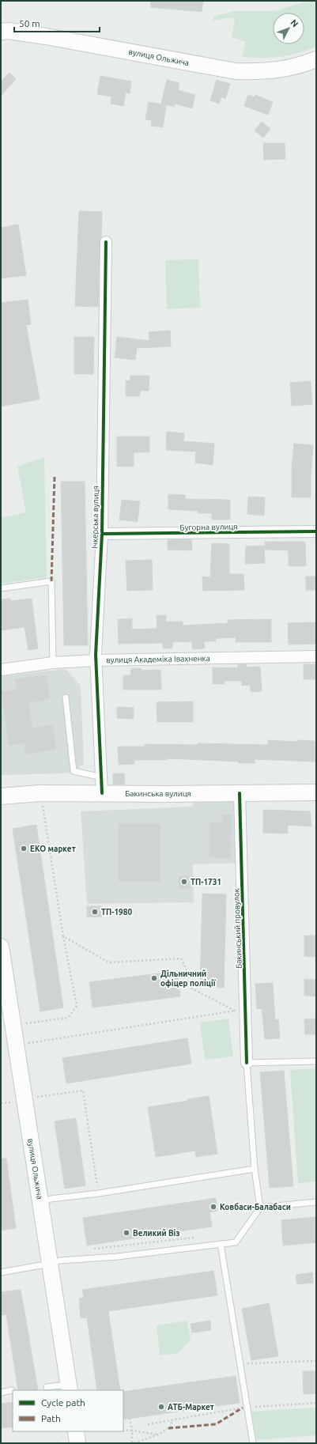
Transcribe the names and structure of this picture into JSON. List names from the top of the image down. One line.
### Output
{"streets":{"main road":["вулиця Ольжича","Бакинська вулиця"],"street":["Ічкерська вулиця","Бугорна вулиця","вулиця Академіка Івахненка","Бакинський провулок"]},"crossings":[["Ічкерська вулиця","Бугорна вулиця"],["Ічкерська вулиця","вулиця Академіка Івахненка"],["Ічкерська вулиця","Бакинська вулиця"],["Бакинська вулиця","Бакинський провулок"]],"places":["ЕКО маркет","ТП-1731","ТП-1980","Дільничний офіцер поліції","Ковбаси-Балабаси","Великий Віз","АТБ-Маркет"],"legend":["Cycle path","Path"],"scale_bar":"50 m","north":"top right"}
